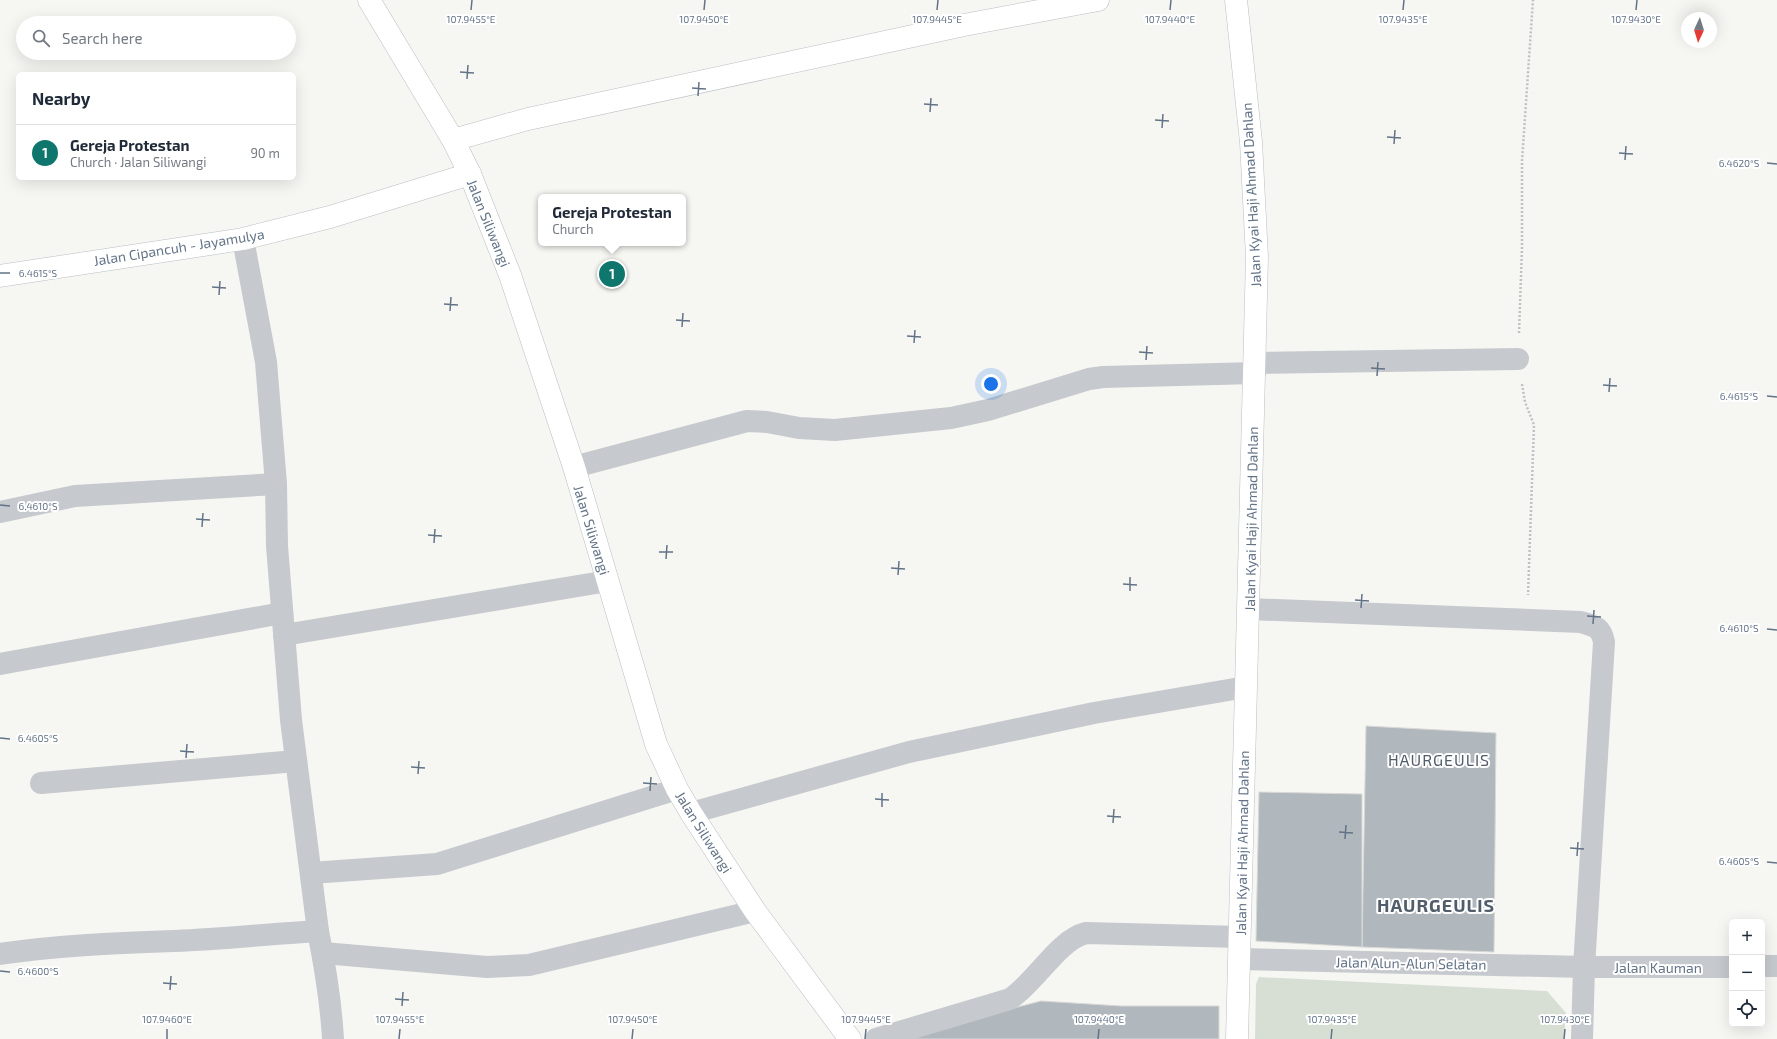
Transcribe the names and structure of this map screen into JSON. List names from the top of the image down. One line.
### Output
{"streets":{"street":["Jalan Kyai Haji Ahmad Dahlan","Jalan Siliwangi","Jalan Cipancuh - Jayamulya","Jalan Alun-Alun Selatan","Jalan Kauman"]},"crossings":[["Jalan Kyai Haji Ahmad Dahlan","Jalan Alun-Alun Selatan"],["Jalan Siliwangi","Jalan Cipancuh - Jayamulya"],["Jalan Alun-Alun Selatan","Jalan Kauman"]],"districts":["HAURGEULIS","HAURGEULIS"],"north":"bottom","page":{"search":"Search here","heading":"Nearby","list":[{"mark":"1","name":"Gereja Protestan","note":"Church · Jalan Siliwangi","value":"90 m"}],"popup":["Gereja Protestan","Church"],"pins":"1","map_buttons":["+","−"]},"coordinates":["107.9455°E","107.9450°E","107.9445°E","107.9440°E","107.9435°E","107.9430°E","6.4620°S","6.4615°S","6.4610°S","6.4605°S","6.4600°S","107.9460°E"]}
